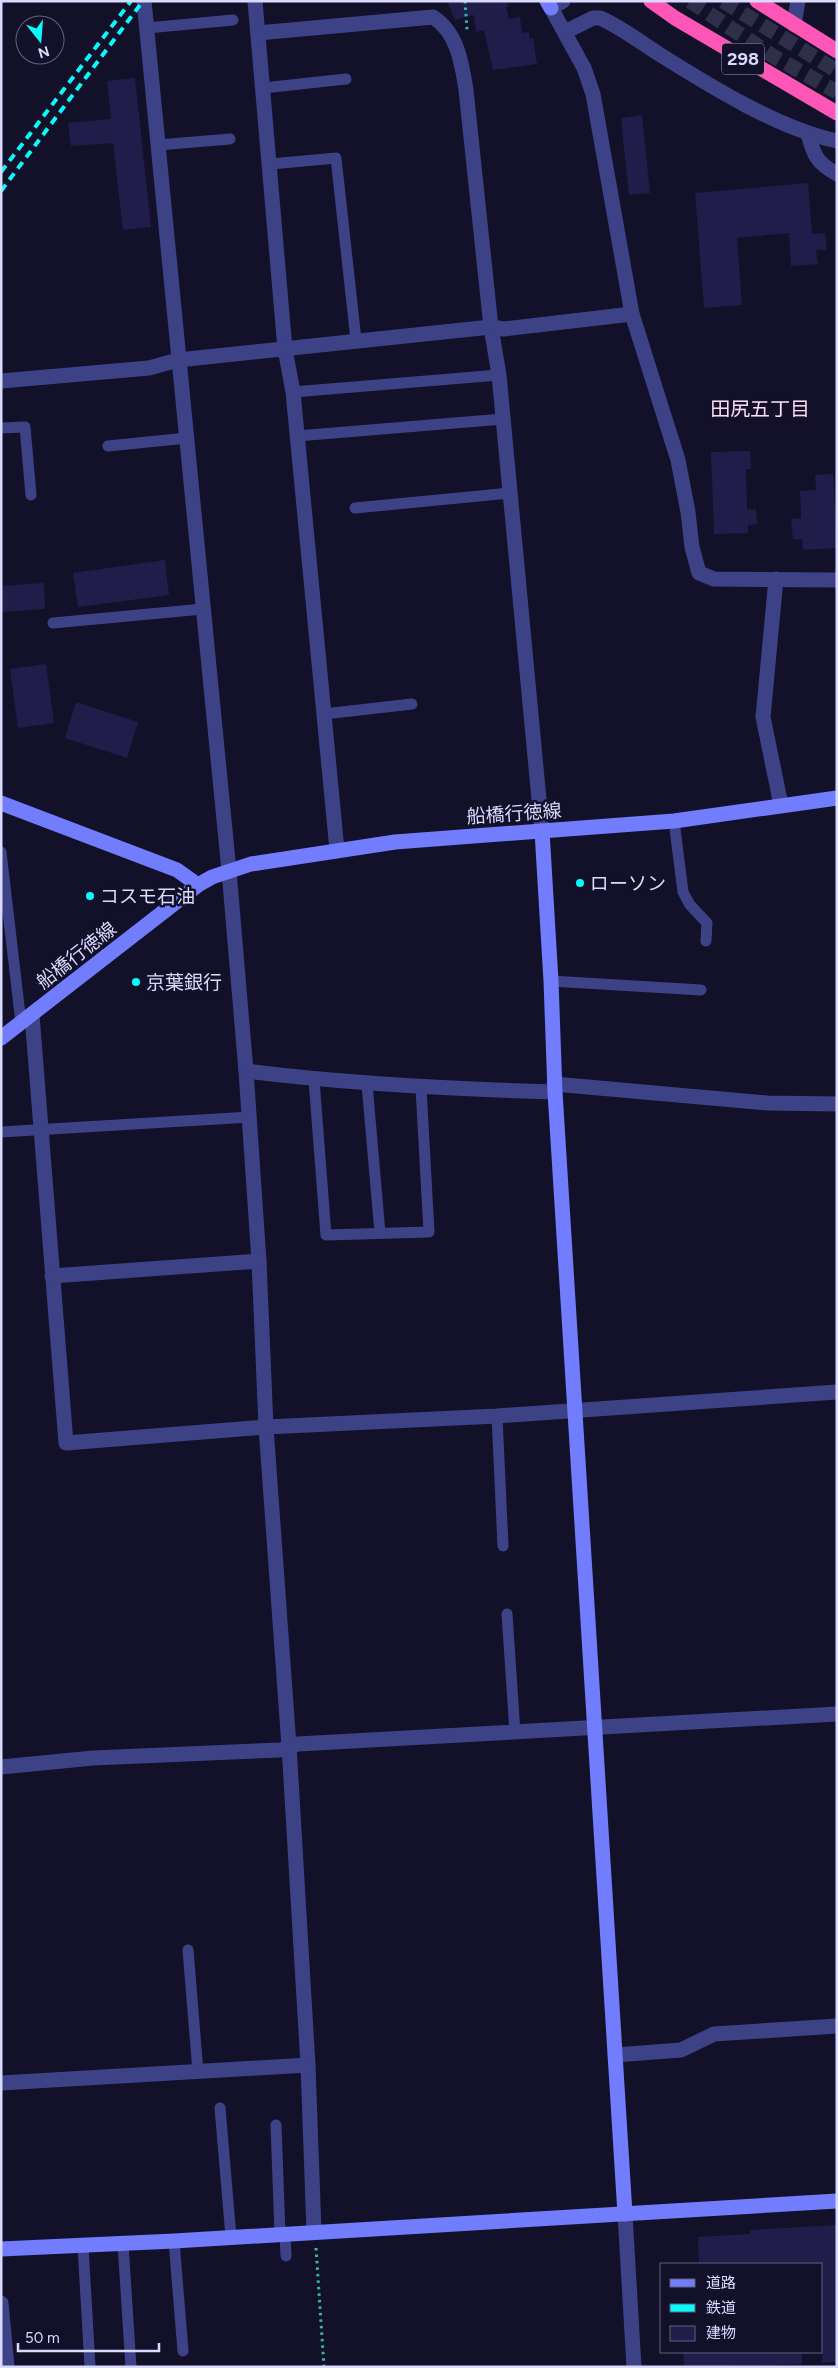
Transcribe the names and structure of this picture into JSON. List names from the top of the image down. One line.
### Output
{"streets":{"highway":["298"],"street":["船橋行徳線"]},"districts":["田尻五丁目"],"places":["ローソン","コスモ石油","京葉銀行"],"legend":["道路","鉄道","建物"],"scale_bar":"50 m","north":"bottom"}
